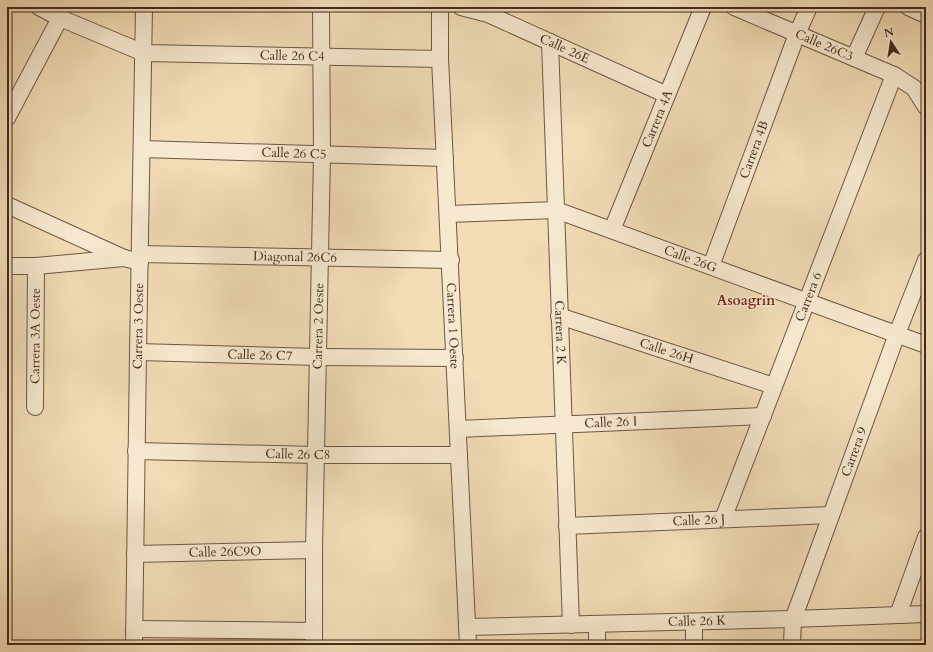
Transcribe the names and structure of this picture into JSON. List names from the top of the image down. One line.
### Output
{"streets":{"street":["Calle 26C3","Calle 26E","Calle 26 C4","Carrera 4A","Carrera 4B","Calle 26 C5","Diagonal 26C6","Calle 26G","Carrera 6","Carrera 3 Oeste","Carrera 2 Oeste","Carrera 1 Oeste","Carrera 2 K","Carrera 3A Oeste","Calle 26H","Calle 26 C7","Calle 26 I","Carrera 9","Calle 26 C8","Calle 26 J","Calle 26C9O","Calle 26 K"]},"crossings":[["Calle 26C3","Carrera 4B"],["Calle 26C3","Carrera 6"],["Calle 26E","Carrera 4A"],["Calle 26E","Carrera 2 K"],["Calle 26 C4","Carrera 3 Oeste"],["Calle 26 C4","Carrera 2 Oeste"],["Calle 26 C4","Carrera 1 Oeste"],["Carrera 4A","Calle 26G"],["Carrera 4B","Calle 26G"],["Calle 26 C5","Carrera 3 Oeste"],["Calle 26 C5","Carrera 2 Oeste"],["Calle 26 C5","Carrera 1 Oeste"],["Diagonal 26C6","Carrera 3 Oeste"],["Diagonal 26C6","Carrera 2 Oeste"],["Diagonal 26C6","Carrera 1 Oeste"],["Diagonal 26C6","Carrera 3A Oeste"],["Calle 26G","Carrera 6"],["Calle 26G","Carrera 1 Oeste"],["Calle 26G","Carrera 2 K"],["Calle 26G","Carrera 9"],["Carrera 6","Calle 26H"],["Carrera 6","Calle 26 I"],["Carrera 6","Calle 26 J"],["Carrera 3 Oeste","Calle 26 C7"],["Carrera 3 Oeste","Calle 26 C8"],["Carrera 3 Oeste","Calle 26C9O"],["Carrera 2 Oeste","Calle 26 C7"],["Carrera 2 Oeste","Calle 26 C8"],["Carrera 2 Oeste","Calle 26C9O"],["Carrera 1 Oeste","Calle 26 C7"],["Carrera 1 Oeste","Calle 26 I"],["Carrera 1 Oeste","Calle 26 C8"],["Carrera 1 Oeste","Calle 26 K"],["Carrera 2 K","Calle 26H"],["Carrera 2 K","Calle 26 I"],["Carrera 2 K","Calle 26 J"],["Carrera 2 K","Calle 26 K"],["Carrera 9","Calle 26 J"],["Carrera 9","Calle 26 K"]],"districts":["Asoagrin"],"north":"top"}
